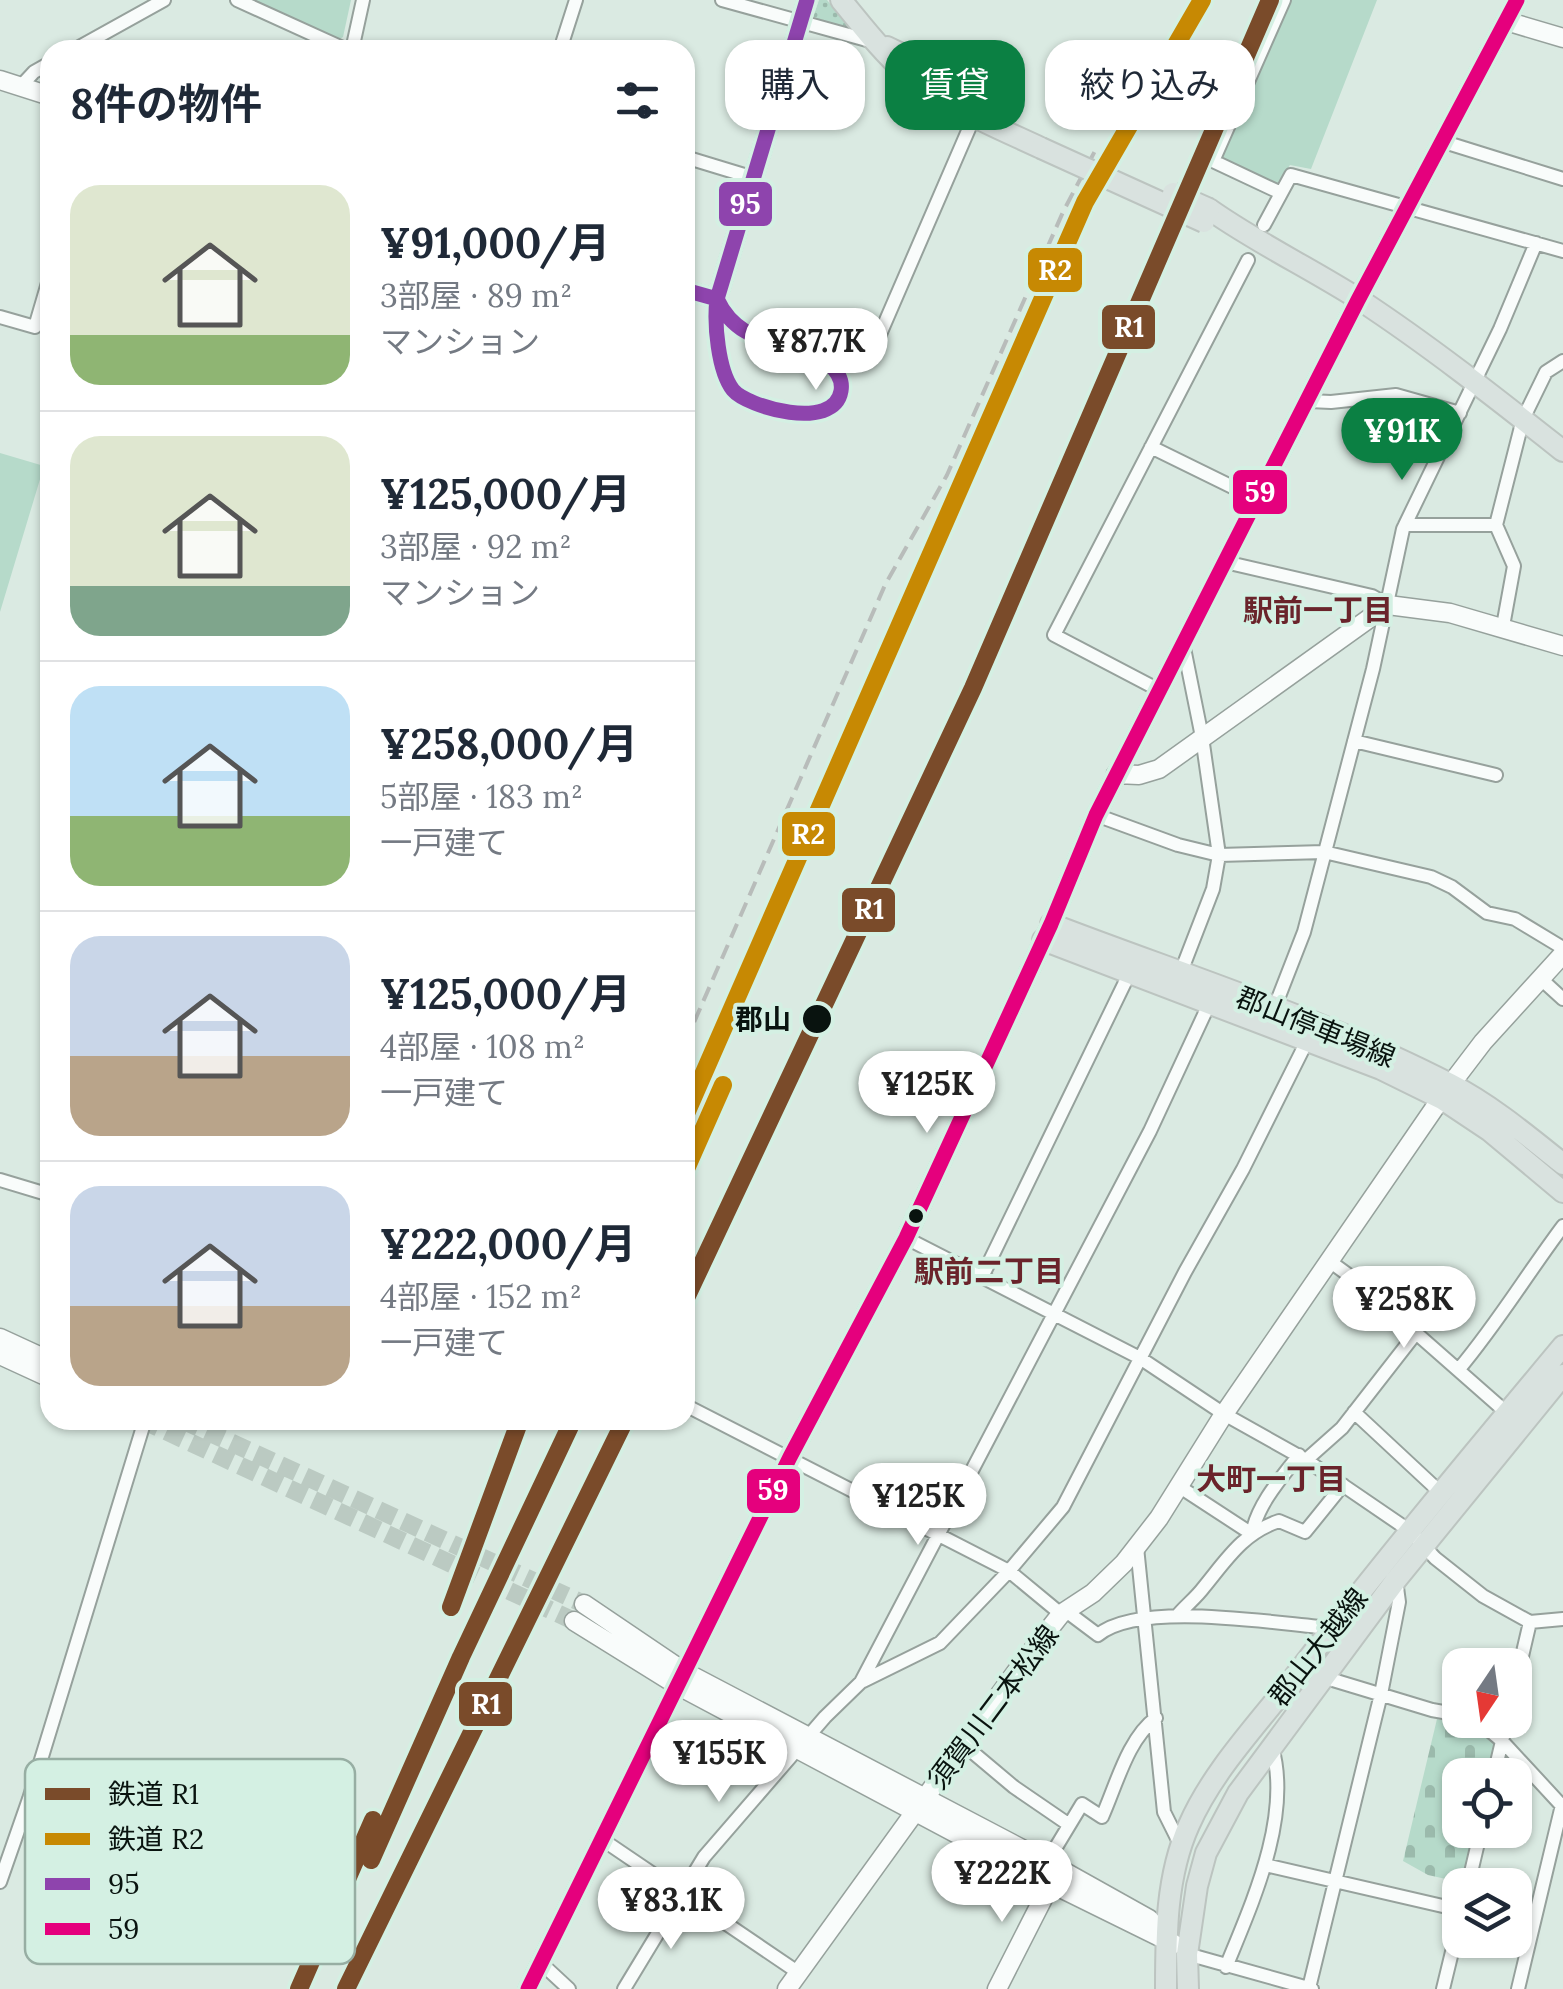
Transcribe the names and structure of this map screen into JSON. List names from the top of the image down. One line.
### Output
{"streets":{"main road":["郡山停車場線","郡山大越線"],"street":["須賀川二本松線"]},"crossings":[["郡山停車場線","須賀川二本松線"]],"districts":["駅前一丁目","駅前二丁目","大町一丁目"],"places":["郡山"],"lines":["rail line R1","rail line R2","transit line 95","transit line 59"],"legend":["鉄道 R1","鉄道 R2","95","59"],"north":"bottom","page":{"chip":["購入","賃貸","絞り込み"],"heading":"8件の物件","list":[{"name":"¥91,000/月","note":"3部屋 · 89 m² · マンション"},{"name":"¥125,000/月","note":"3部屋 · 92 m² · マンション"},{"name":"¥258,000/月","note":"5部屋 · 183 m² · 一戸建て"},{"name":"¥125,000/月","note":"4部屋 · 108 m² · 一戸建て"},{"name":"¥222,000/月","note":"4部屋 · 152 m² · 一戸建て"}],"price":["¥87.7K","¥91K","¥125K","¥258K","¥125K","¥155K","¥222K","¥83.1K"]}}
